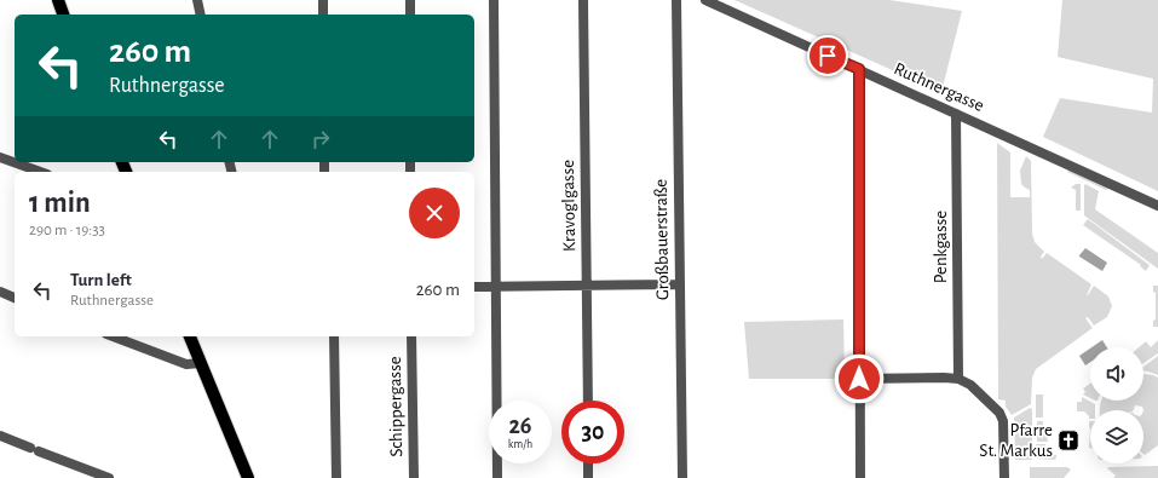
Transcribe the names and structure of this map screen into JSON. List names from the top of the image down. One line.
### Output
{"streets":{"street":["Ruthnergasse","Kravoglgasse","Großbauerstraße","Penkgasse","Schippergasse"]},"crossings":[["Ruthnergasse","Penkgasse"]],"places":{"church":["Pfarre St. Markus"]},"page":{"turn":["260 m","Ruthnergasse"],"heading":["1 min","290 m · 19:33"],"list":[{"name":"Turn left","note":"Ruthnergasse","value":"260 m"}],"speed":"26 km/h","limit":"30"}}
